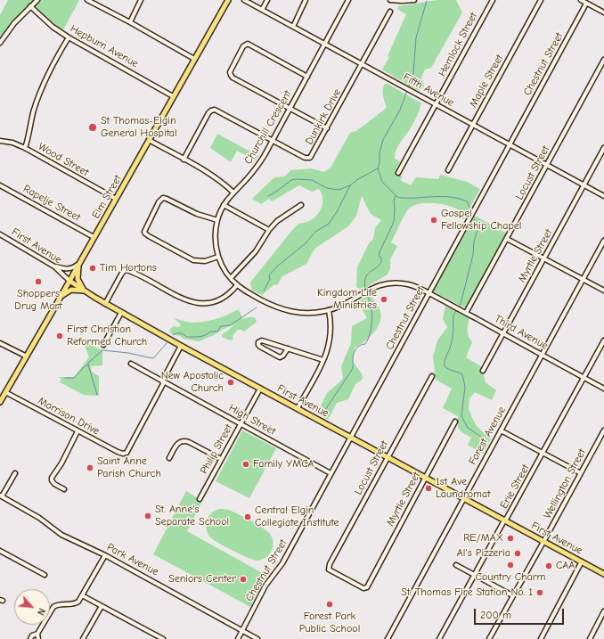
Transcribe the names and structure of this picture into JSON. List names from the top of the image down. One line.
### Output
{"streets":{"main road":["Elm Street","First Avenue"],"street":["Hemlock Street","Hepburn Avenue","Chestnut Street","Maple Street","Fifth Avenue","Dunkirk Drive","Churchill Crescent","Wood Street","Locust Street","Rapelje Street","Myrtle Street","Third Avenue","Morrison Drive","High Street","Forest Avenue","Philip Street","Wellington Street","Erie Street","Myrtie Street","Park Avenue"]},"crossings":[["Hemlock Street","Fifth Avenue"],["Hepburn Avenue","Elm Street"],["Chestnut Street","Fifth Avenue"],["Chestnut Street","Churchill Crescent"],["Chestnut Street","First Avenue"],["Chestnut Street","Third Avenue"],["Chestnut Street","High Street"],["Chestnut Street","Park Avenue"],["Maple Street","Fifth Avenue"],["Fifth Avenue","Dunkirk Drive"],["Fifth Avenue","Churchill Crescent"],["Fifth Avenue","Locust Street"],["Fifth Avenue","Myrtle Street"],["Dunkirk Drive","Churchill Crescent"],["Churchill Crescent","Third Avenue"],["Wood Street","Elm Street"],["Locust Street","First Avenue"],["Locust Street","Third Avenue"],["Locust Street","Myrtie Street"],["Elm Street","Rapelje Street"],["Elm Street","First Avenue"],["Elm Street","Morrison Drive"],["First Avenue","Forest Avenue"],["First Avenue","Philip Street"],["First Avenue","Wellington Street"],["First Avenue","Erie Street"],["First Avenue","Myrtie Street"],["Myrtle Street","Third Avenue"],["Third Avenue","Forest Avenue"],["Third Avenue","Erie Street"],["Morrison Drive","High Street"],["High Street","Philip Street"]],"places":["St Thomas-Elgin General Hospital","Gospel Fellowship Chapel","Tim Hortons","Shoppers Drug Mart","Kingdom Life Ministries","First Christian Reformed Church","New Apostolic Church","Family YMCA","Saint Anne Parish Church","1st Ave Laundromat","St. Anne's Separate School","Central Elgin Collegiate Institute","RE/MAX","Al's Pizzeria","Country Charm","CAA","Seniors Center","St. Thomas Fire Station No. 1","Forest Park Public School"],"scale_bar":"200 m","north":"bottom right"}
